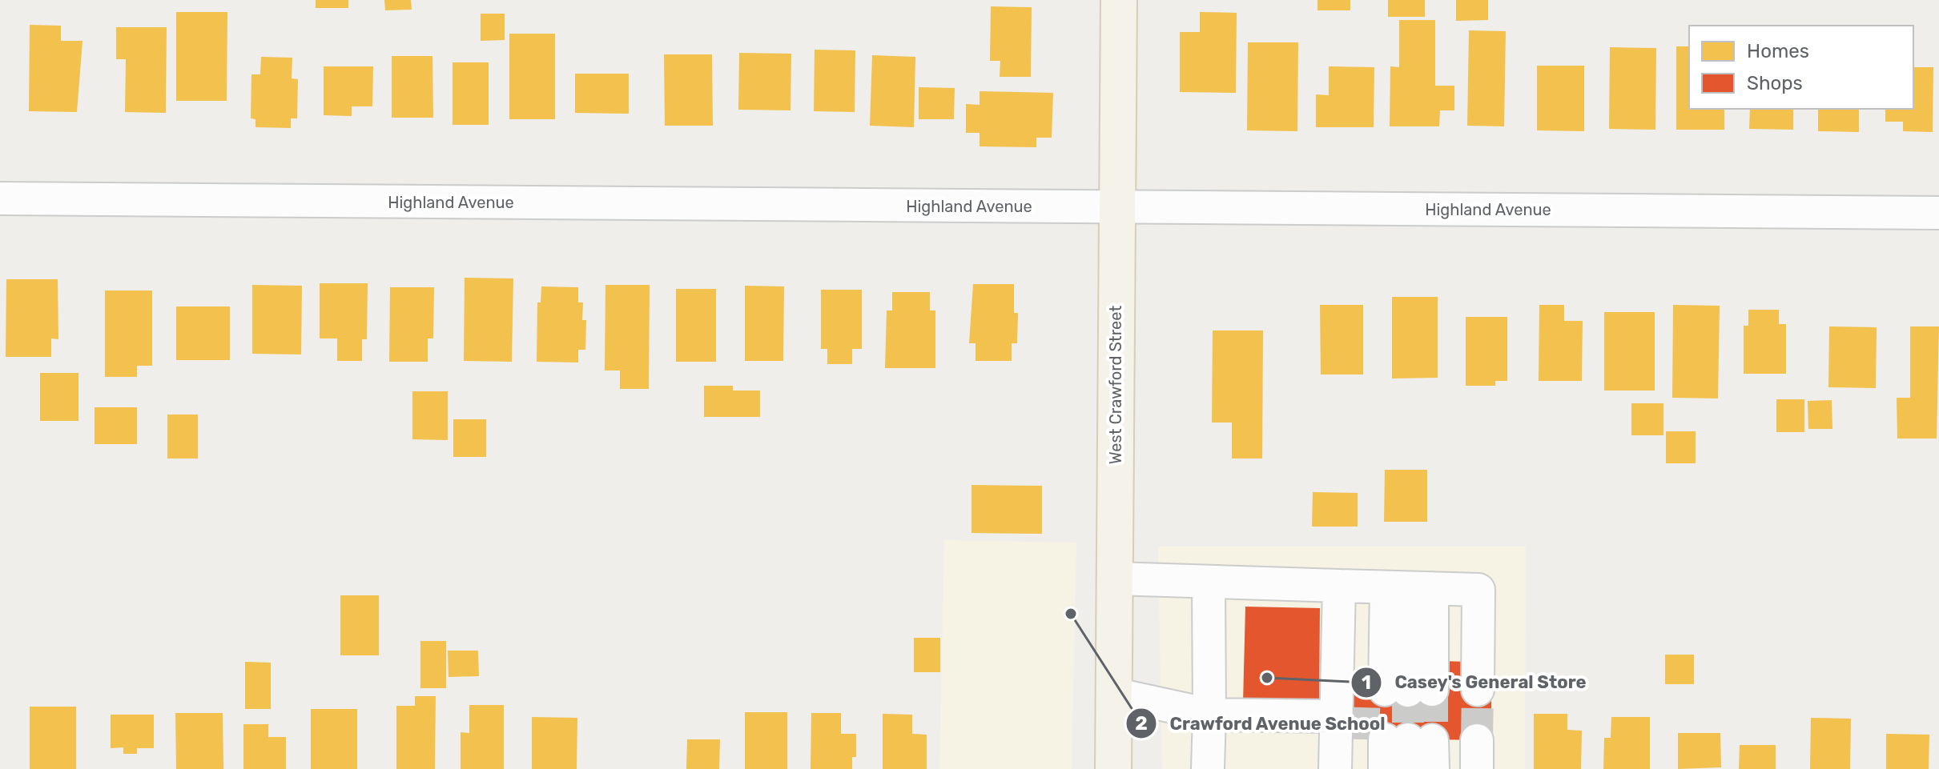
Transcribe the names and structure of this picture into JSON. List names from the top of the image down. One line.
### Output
{"streets":{"main road":["West Crawford Street"],"street":["Highland Avenue"]},"crossings":[["Highland Avenue","West Crawford Street"]],"places":["Crawford Avenue School","Casey's General Store"],"legend":["Homes","Shops"]}
